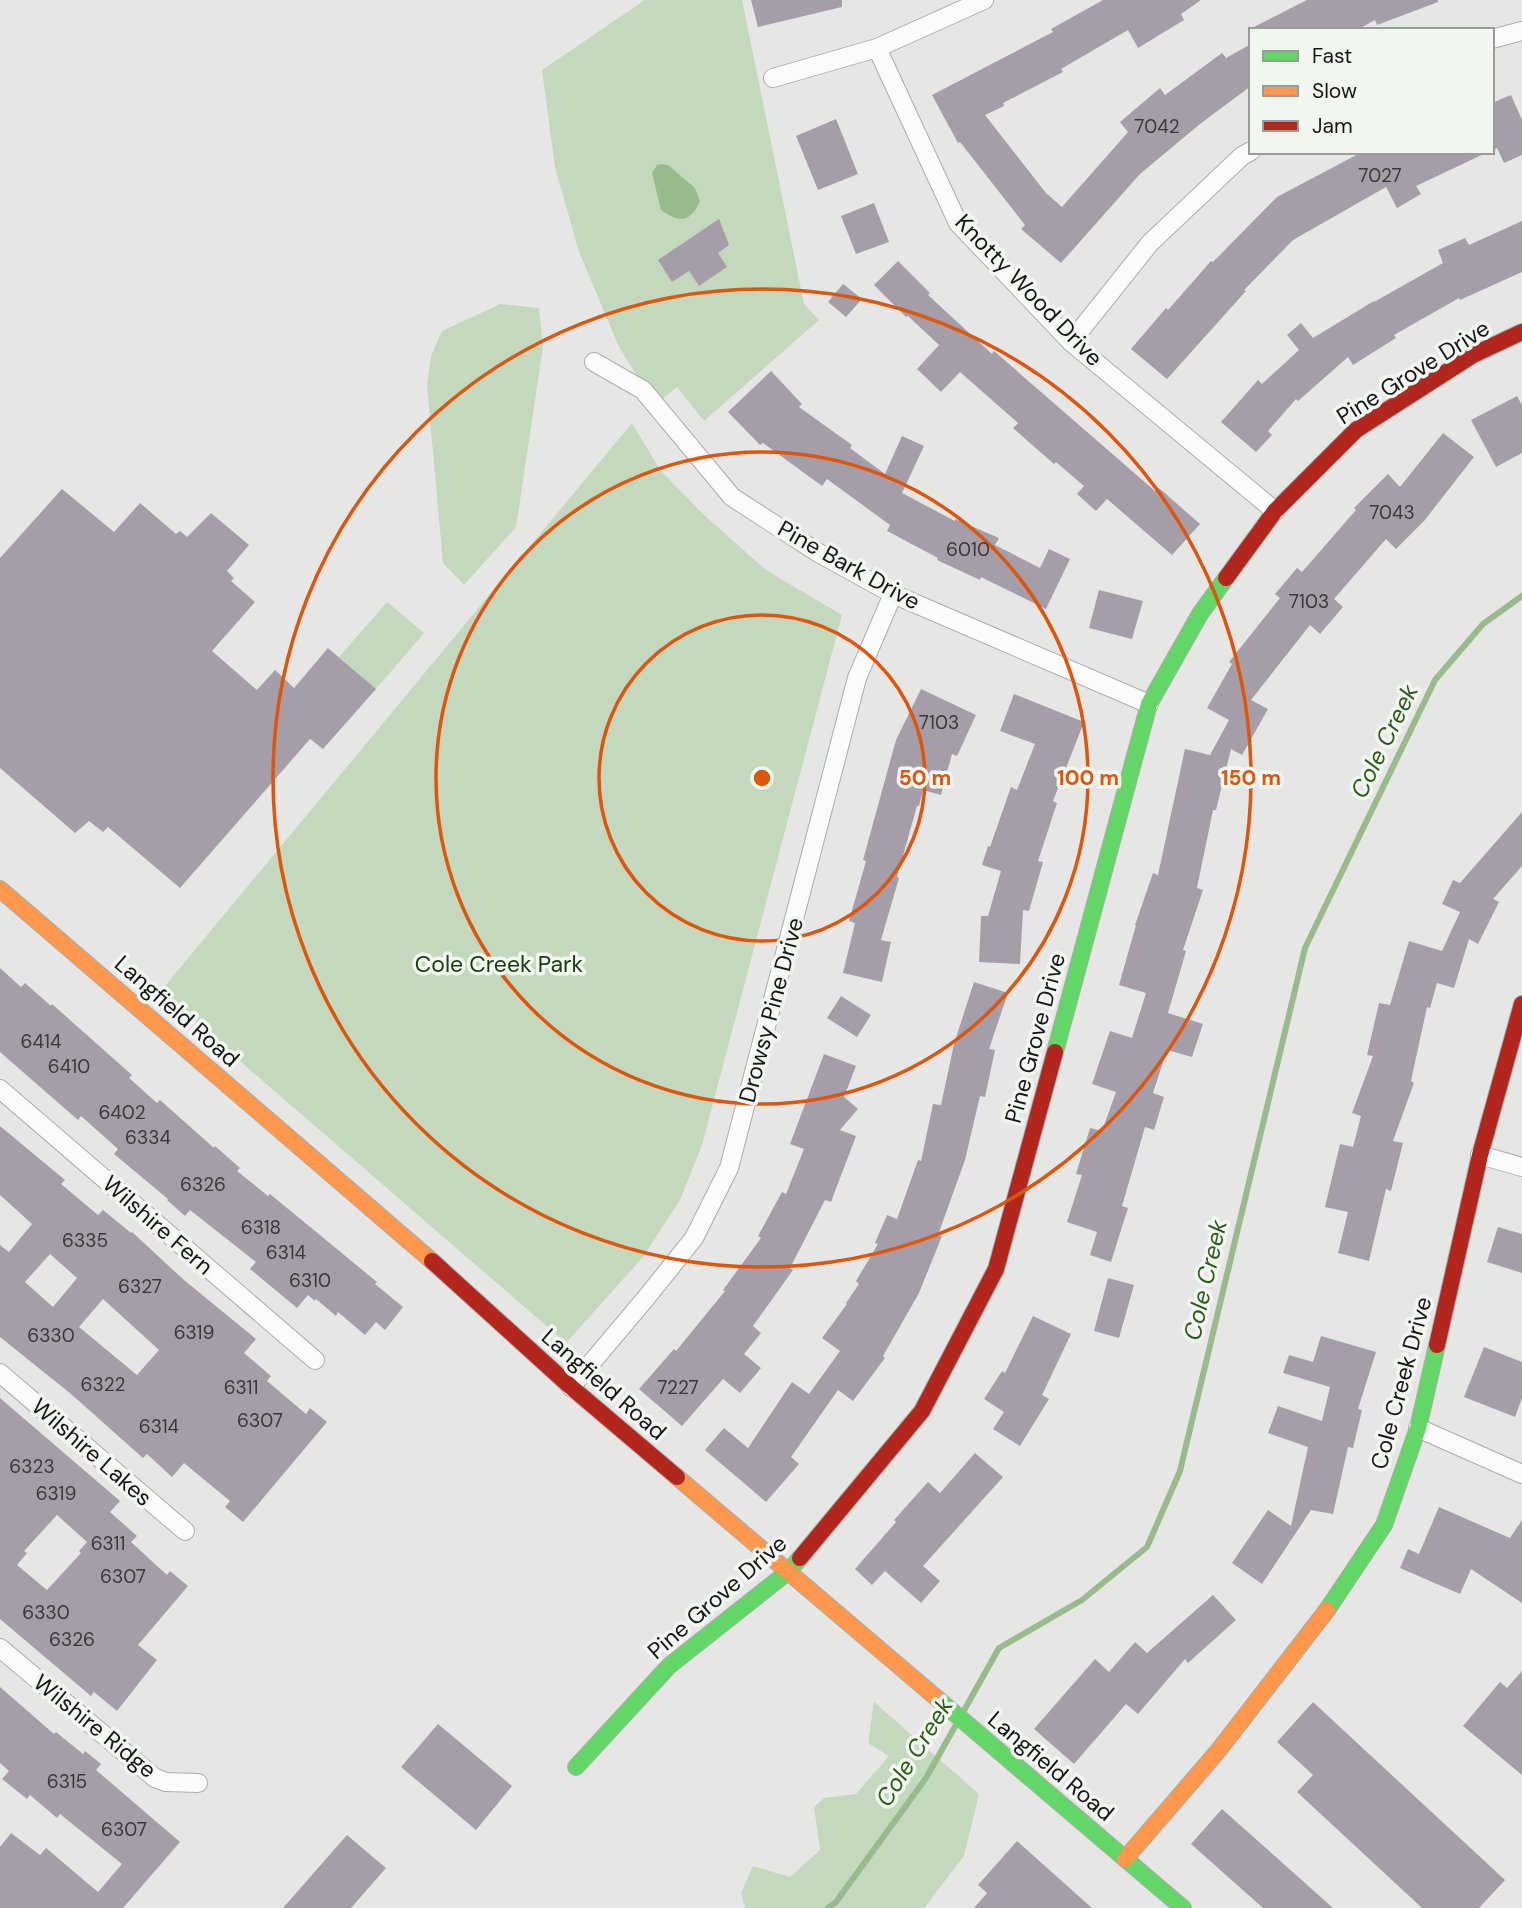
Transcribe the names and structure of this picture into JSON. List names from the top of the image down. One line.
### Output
{"streets":{"street":["Knotty Wood Drive","Pine Grove Drive","Pine Bark Drive","Drowsy Pine Drive","Langfield Road","Wilshire Fern","Cole Creek Drive","Wilshire Lakes","Wilshire Ridge"]},"crossings":[["Knotty Wood Drive","Pine Grove Drive"],["Pine Grove Drive","Pine Bark Drive"],["Pine Grove Drive","Langfield Road"],["Pine Bark Drive","Drowsy Pine Drive"],["Drowsy Pine Drive","Langfield Road"],["Langfield Road","Cole Creek Drive"]],"water":["Cole Creek"],"parks":["Cole Creek Park"],"house_numbers":["7042","7027","7043","6010","7103","7103","6414","6410","6402","6334","6326","6318","6335","6314","6310","6327","6319","6330","6322","6311","7227","6307","6314","6323","6319","6311","6307","6330","6326","6315","6307"],"legend":["Fast","Slow","Jam"],"rings":["50 m","100 m","150 m"]}
